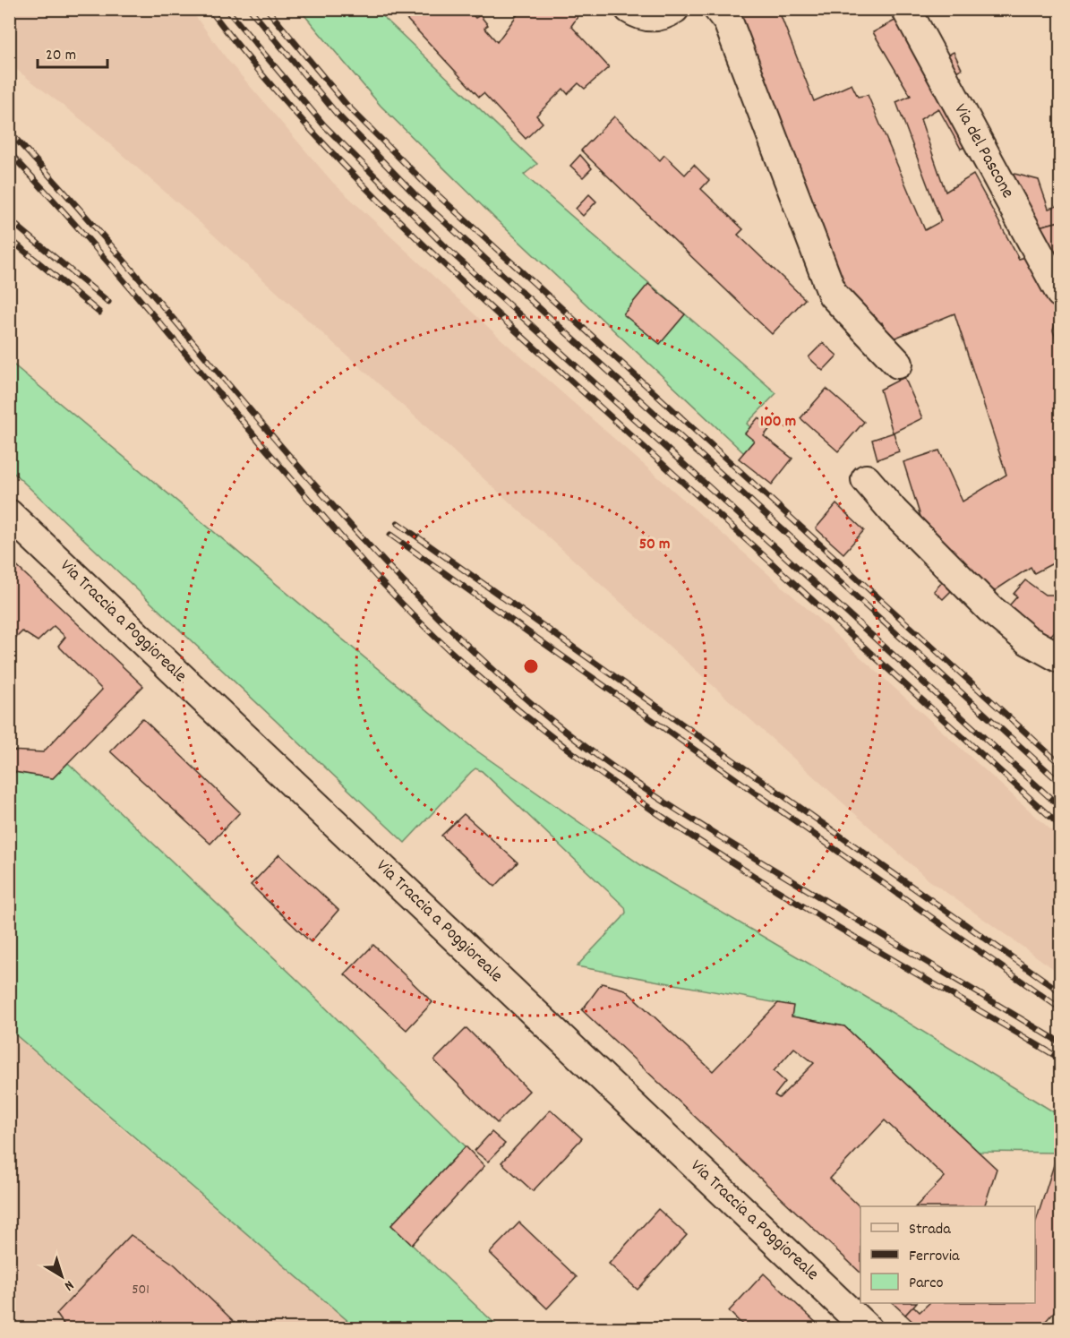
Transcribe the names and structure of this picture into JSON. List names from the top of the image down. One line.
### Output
{"streets":{"street":["Via del Pascone","Via Traccia a Poggioreale"]},"house_numbers":["501"],"legend":["Strada","Ferrovia","Parco"],"scale_bar":"20 m","north":"bottom right","rings":["100 m","50 m"]}
